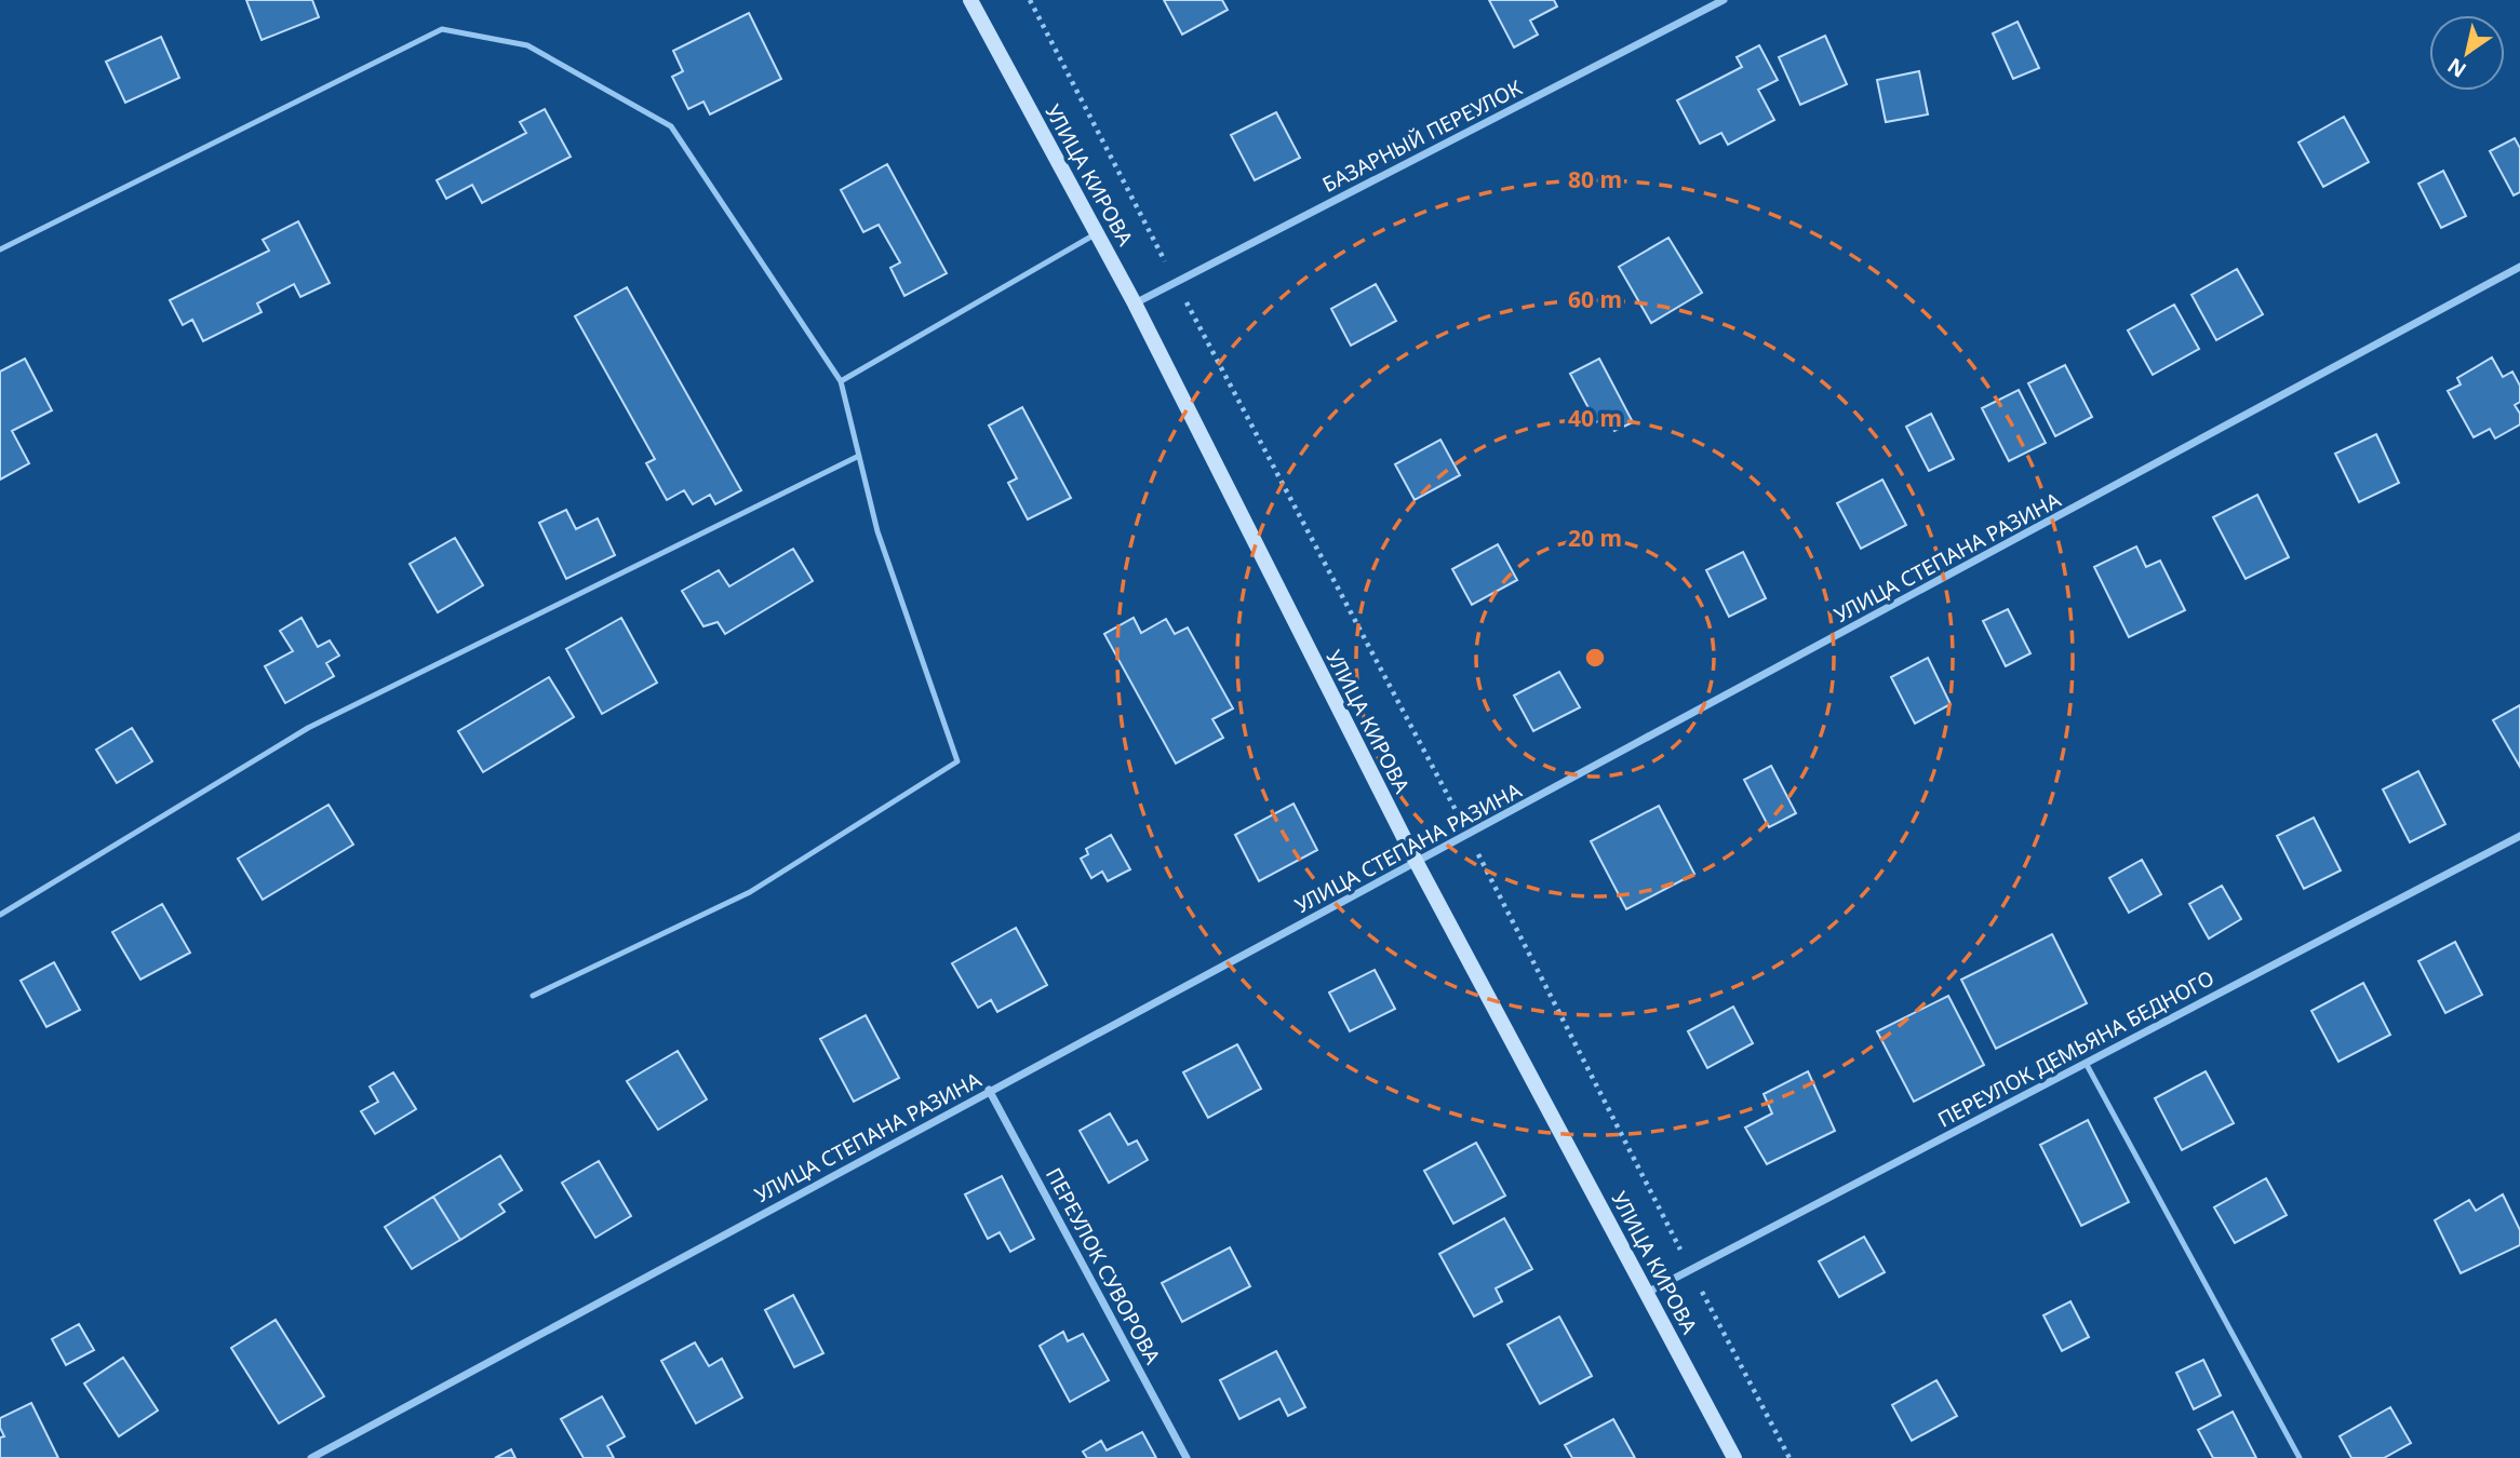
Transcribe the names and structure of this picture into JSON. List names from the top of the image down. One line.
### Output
{"streets":{"street":["БАЗАРНЫЙ ПЕРЕУЛОК","УЛИЦА КИРОВА","УЛИЦА СТЕПАНА РАЗИНА","ПЕРЕУЛОК ДЕМЬЯНА БЕДНОГО","ПЕРЕУЛОК СУВОРОВА"]},"crossings":[["БАЗАРНЫЙ ПЕРЕУЛОК","УЛИЦА КИРОВА"],["УЛИЦА КИРОВА","УЛИЦА СТЕПАНА РАЗИНА"],["УЛИЦА КИРОВА","ПЕРЕУЛОК ДЕМЬЯНА БЕДНОГО"],["УЛИЦА СТЕПАНА РАЗИНА","ПЕРЕУЛОК СУВОРОВА"]],"north":"bottom left","rings":["80 m","60 m","40 m","20 m"]}
